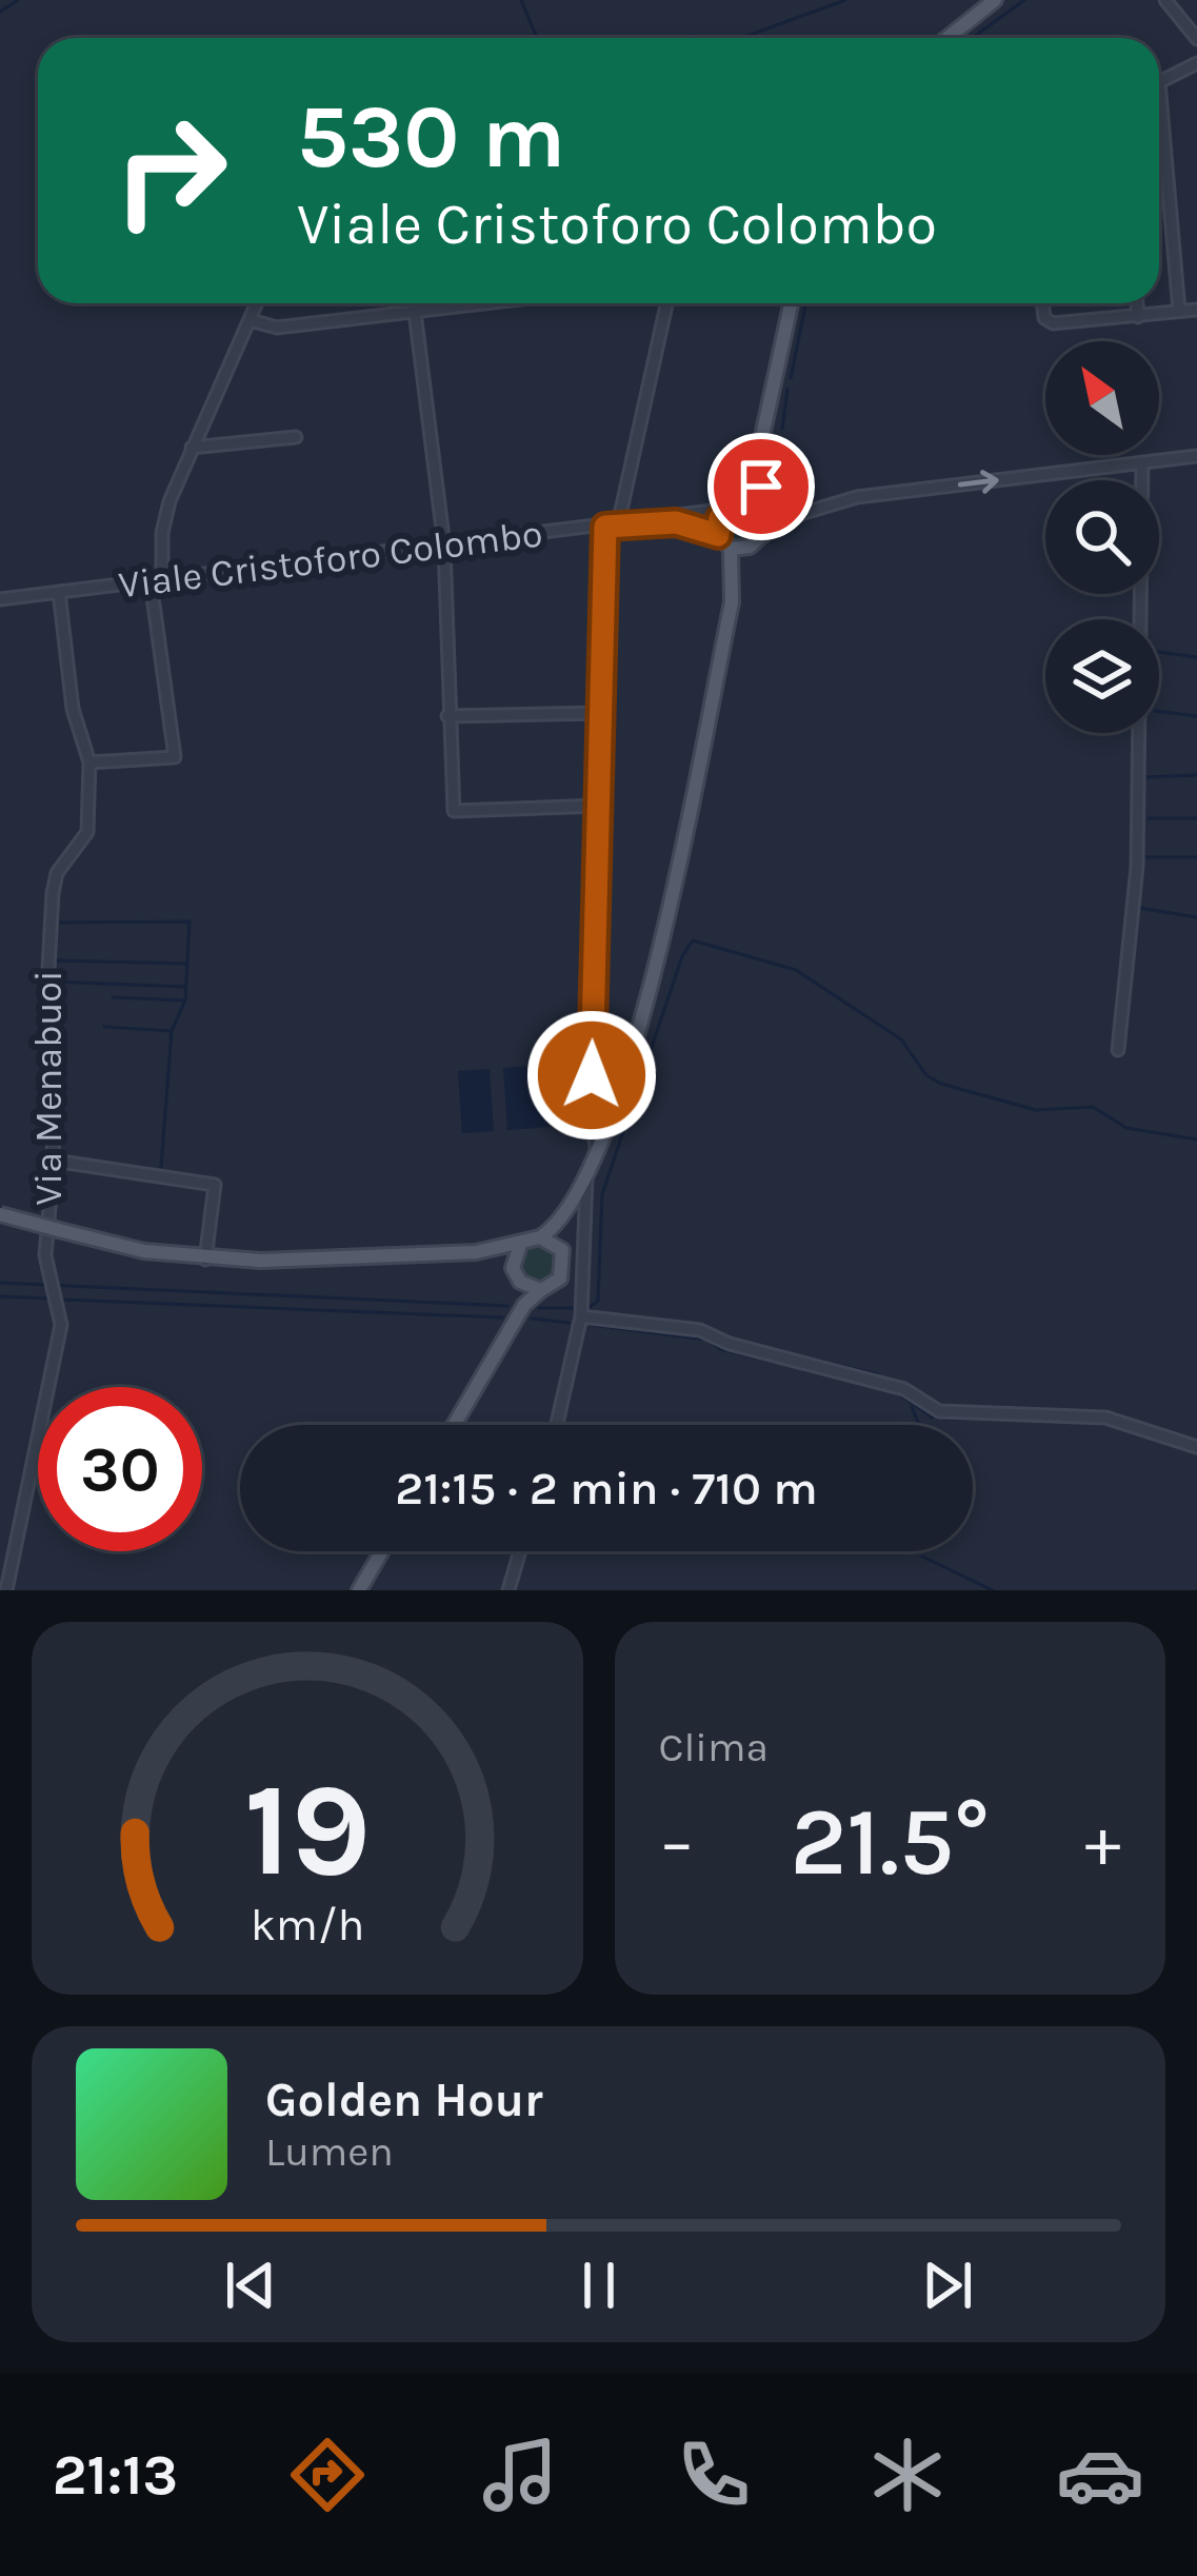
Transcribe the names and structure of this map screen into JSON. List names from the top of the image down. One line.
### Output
{"streets":{"street":["Viale Cristoforo Colombo","Via Menabuoi"]},"crossings":[["Viale Cristoforo Colombo","Via Menabuoi"]],"north":"top left","page":{"turn":["530 m","Viale Cristoforo Colombo"],"limit":"30","trip":"21:15 · 2 min · 710 m","tile":"Clima","heat":["−","21.5°","+"],"song":["Golden Hour","Lumen"],"tabs":"21:13","gauge":["19","km/h"]}}
